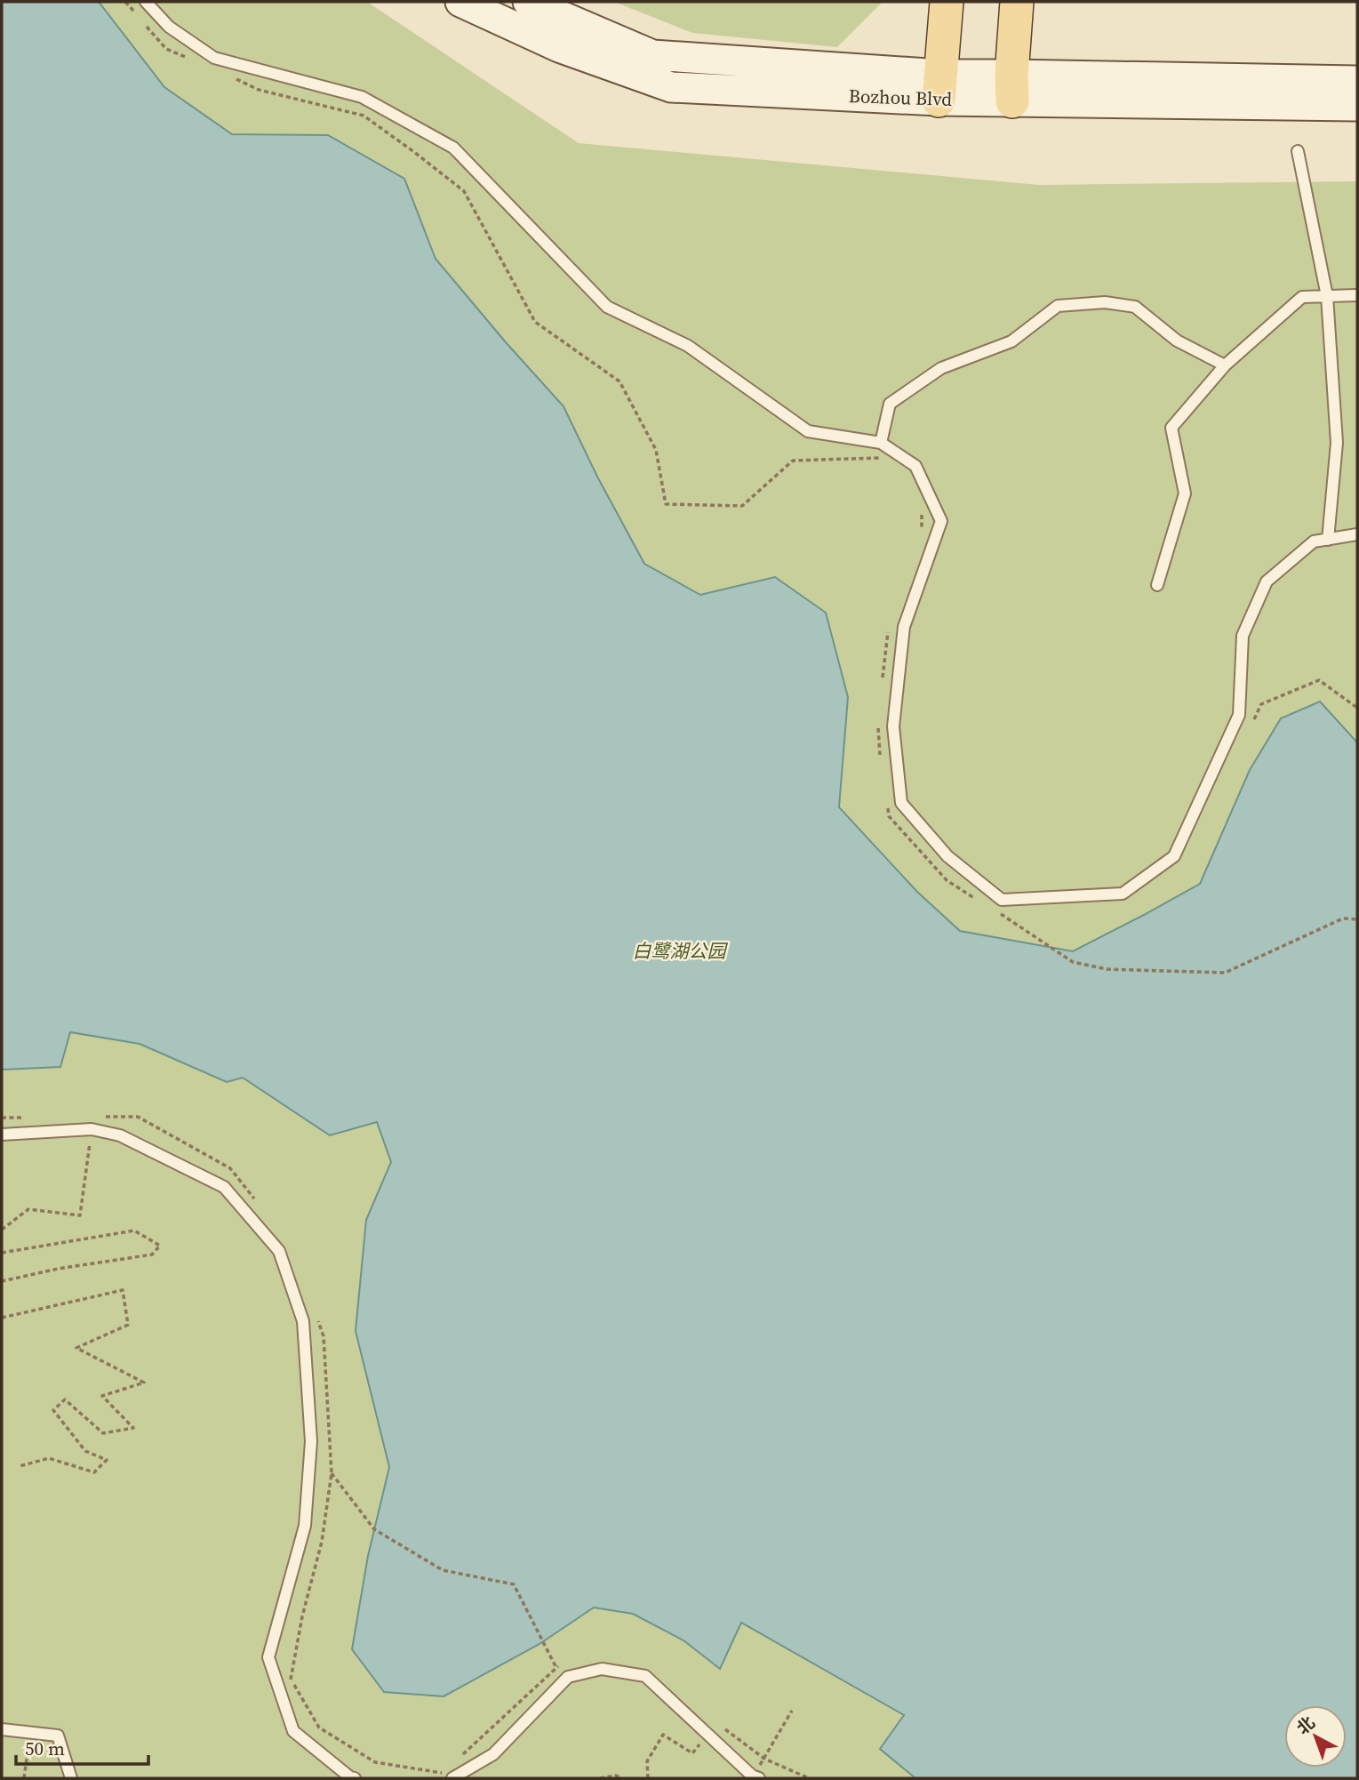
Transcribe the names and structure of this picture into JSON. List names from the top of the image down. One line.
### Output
{"streets":{"main road":["Bozhou Blvd"]},"parks":["白鹭湖公园"],"scale_bar":"50 m","north":"top left"}
